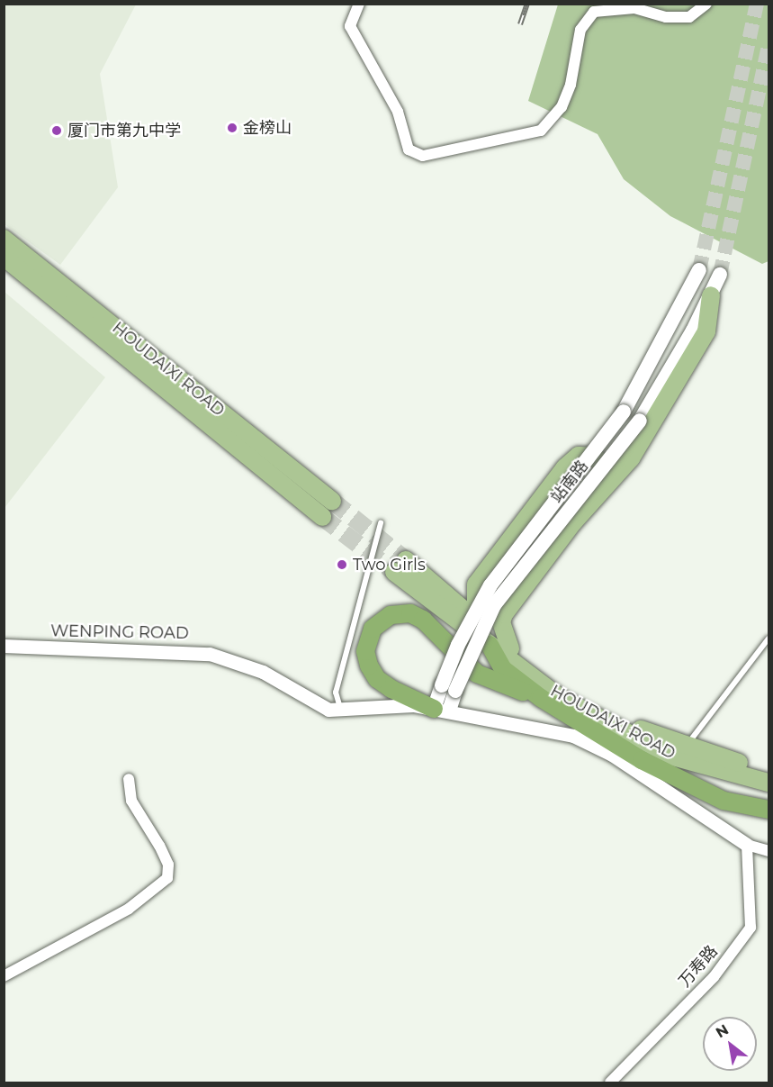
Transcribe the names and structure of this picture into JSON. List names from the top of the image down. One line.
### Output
{"streets":{"main road":["HOUDAIXI ROAD","站南路"],"street":["WENPING ROAD","万寿路"]},"crossings":[["站南路","WENPING ROAD"],["WENPING ROAD","万寿路"]],"places":["金榜山","厦门市第九中学","Two Girls"],"north":"top left"}
